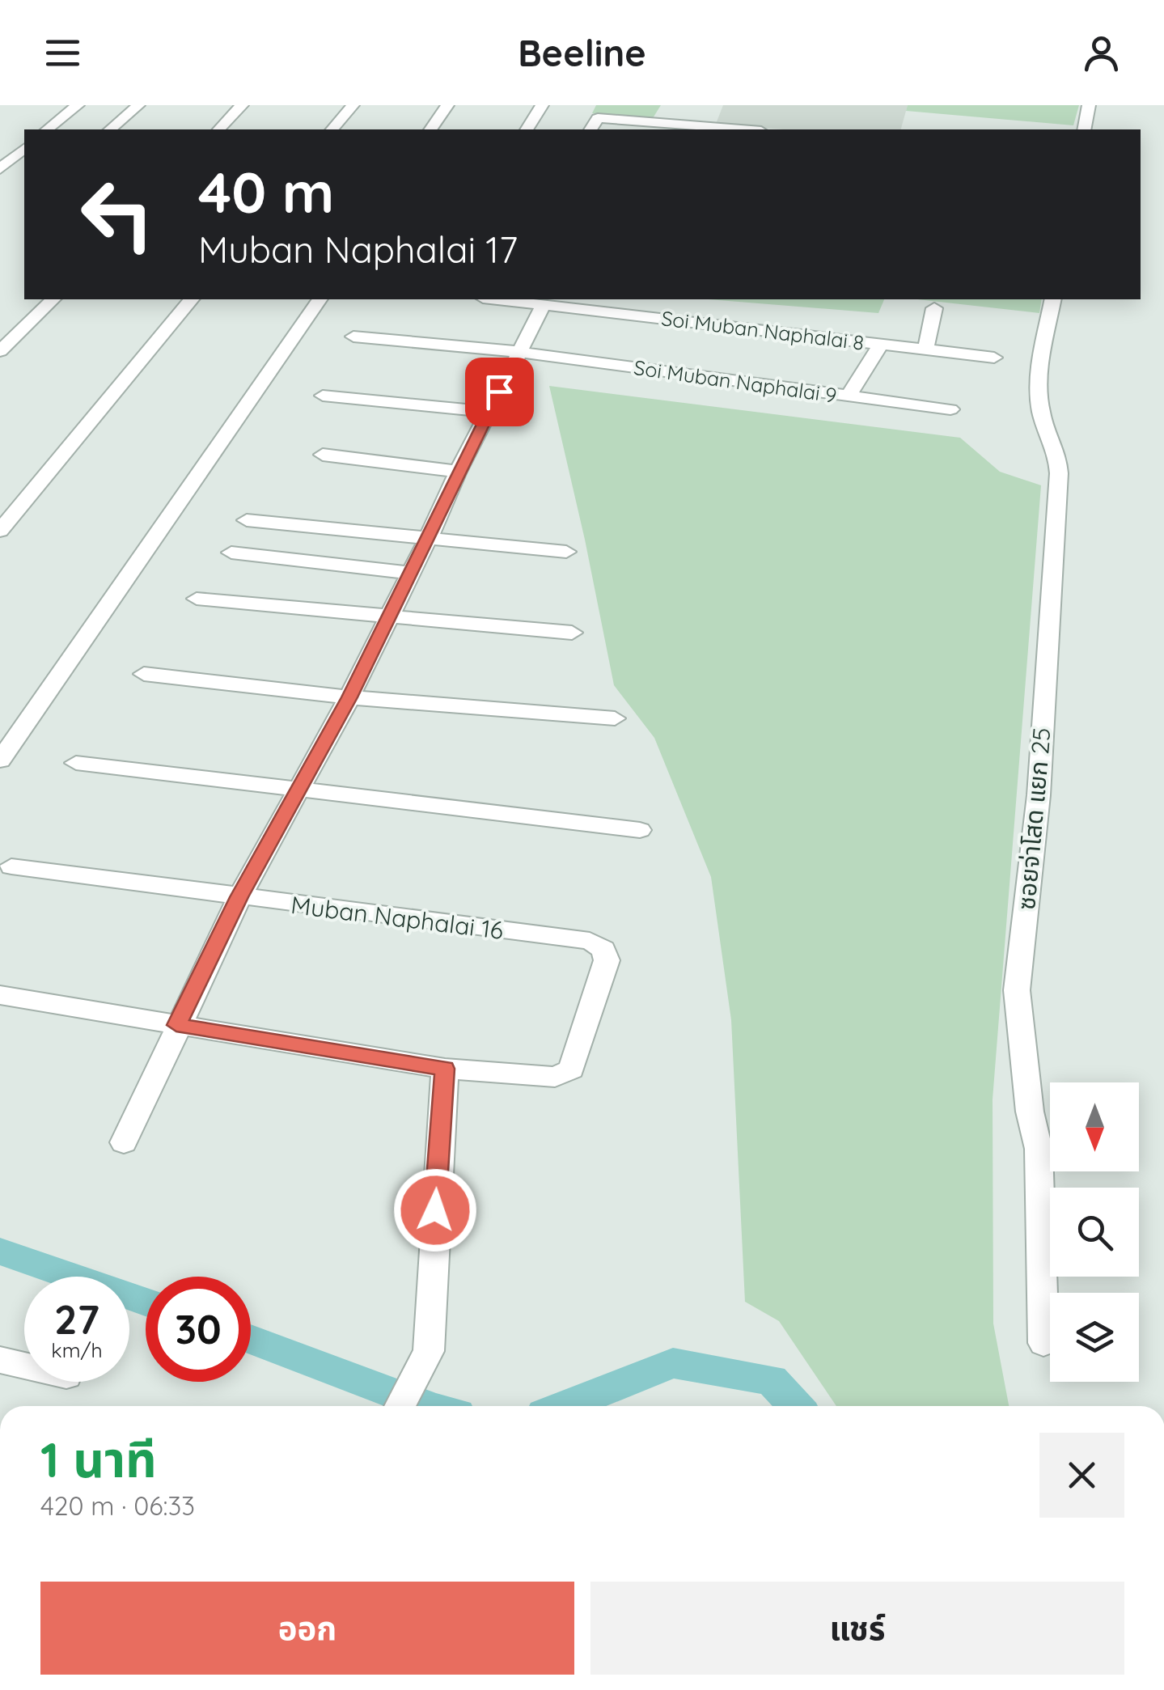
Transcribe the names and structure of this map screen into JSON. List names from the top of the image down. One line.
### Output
{"streets":{"street":["Soi Muban Naphalai 8","Soi Muban Naphalai 9","ซอยจ่าโสด แยก 25","Muban Naphalai 16"]},"north":"bottom","page":{"header":"Beeline","turn":["40 m","Muban Naphalai 17"],"speed":"27 km/h","limit":"30","heading":["1 นาที","420 m · 06:33"],"buttons":["ออก","แชร์"]}}
